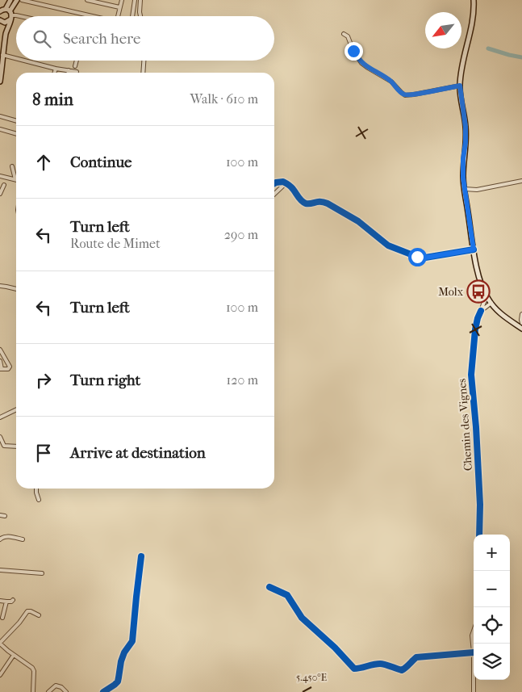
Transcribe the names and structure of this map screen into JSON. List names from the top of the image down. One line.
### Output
{"streets":{"street":["Chemin des Vignes"]},"places":{"bus stop":["Molx"]},"north":"bottom left","page":{"search":"Search here","heading":["8 min","Walk · 610 m"],"list":[["Continue","100 m"],["Turn left","Route de Mimet","290 m"],["Turn left","100 m"],["Turn right","120 m"],"Arrive at destination"],"map_buttons":["+","−"]},"coordinates":["5.450°E"]}
